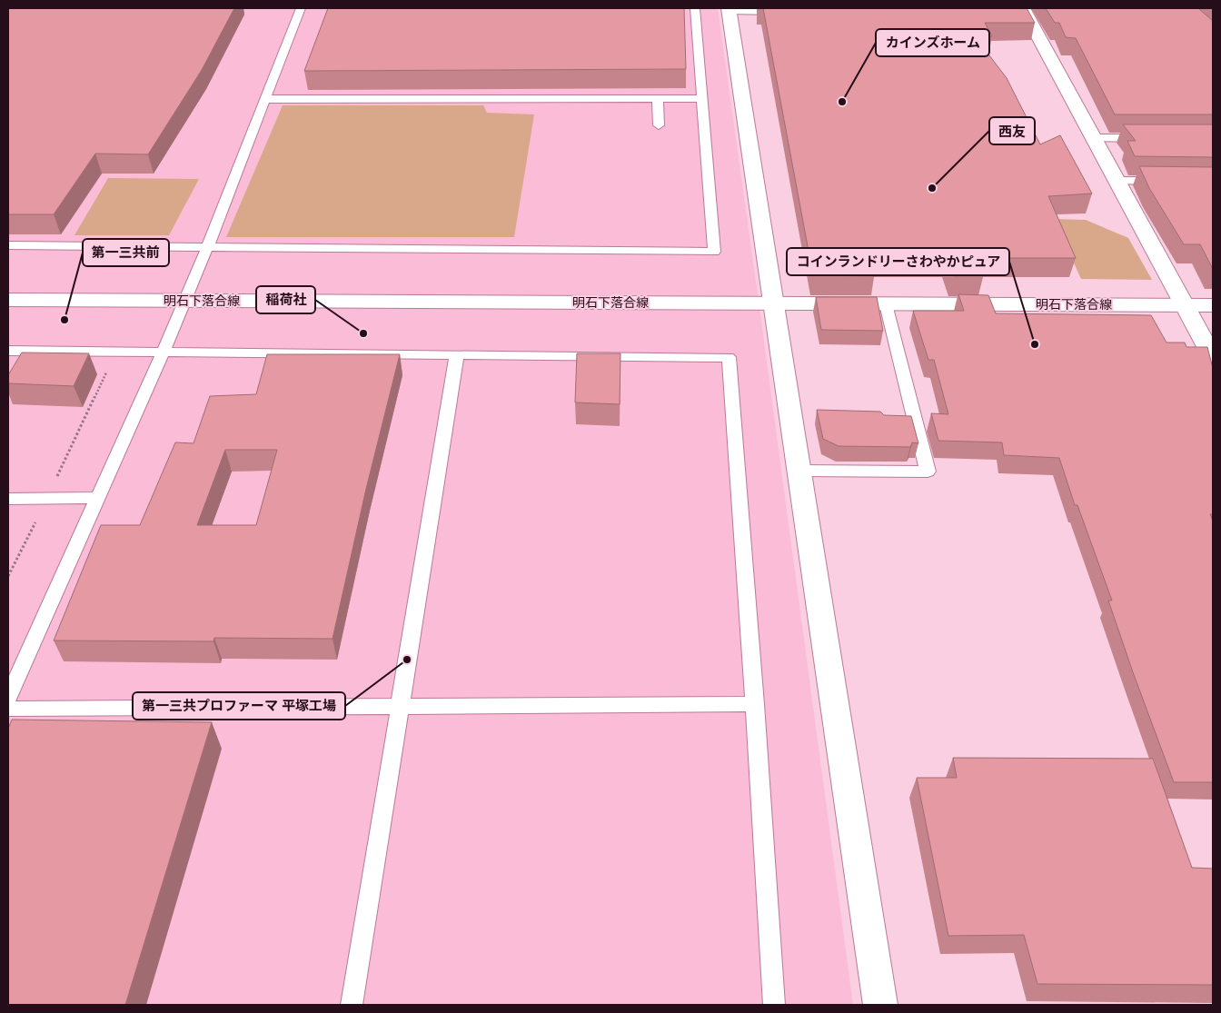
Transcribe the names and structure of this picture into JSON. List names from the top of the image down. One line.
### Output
{"streets":{"street":["明石下落合線"]},"places":["カインズホーム","西友","第一三共前","稲荷社","コインランドリーさわやかピュア","第一三共プロファーマ 平塚工場"]}
